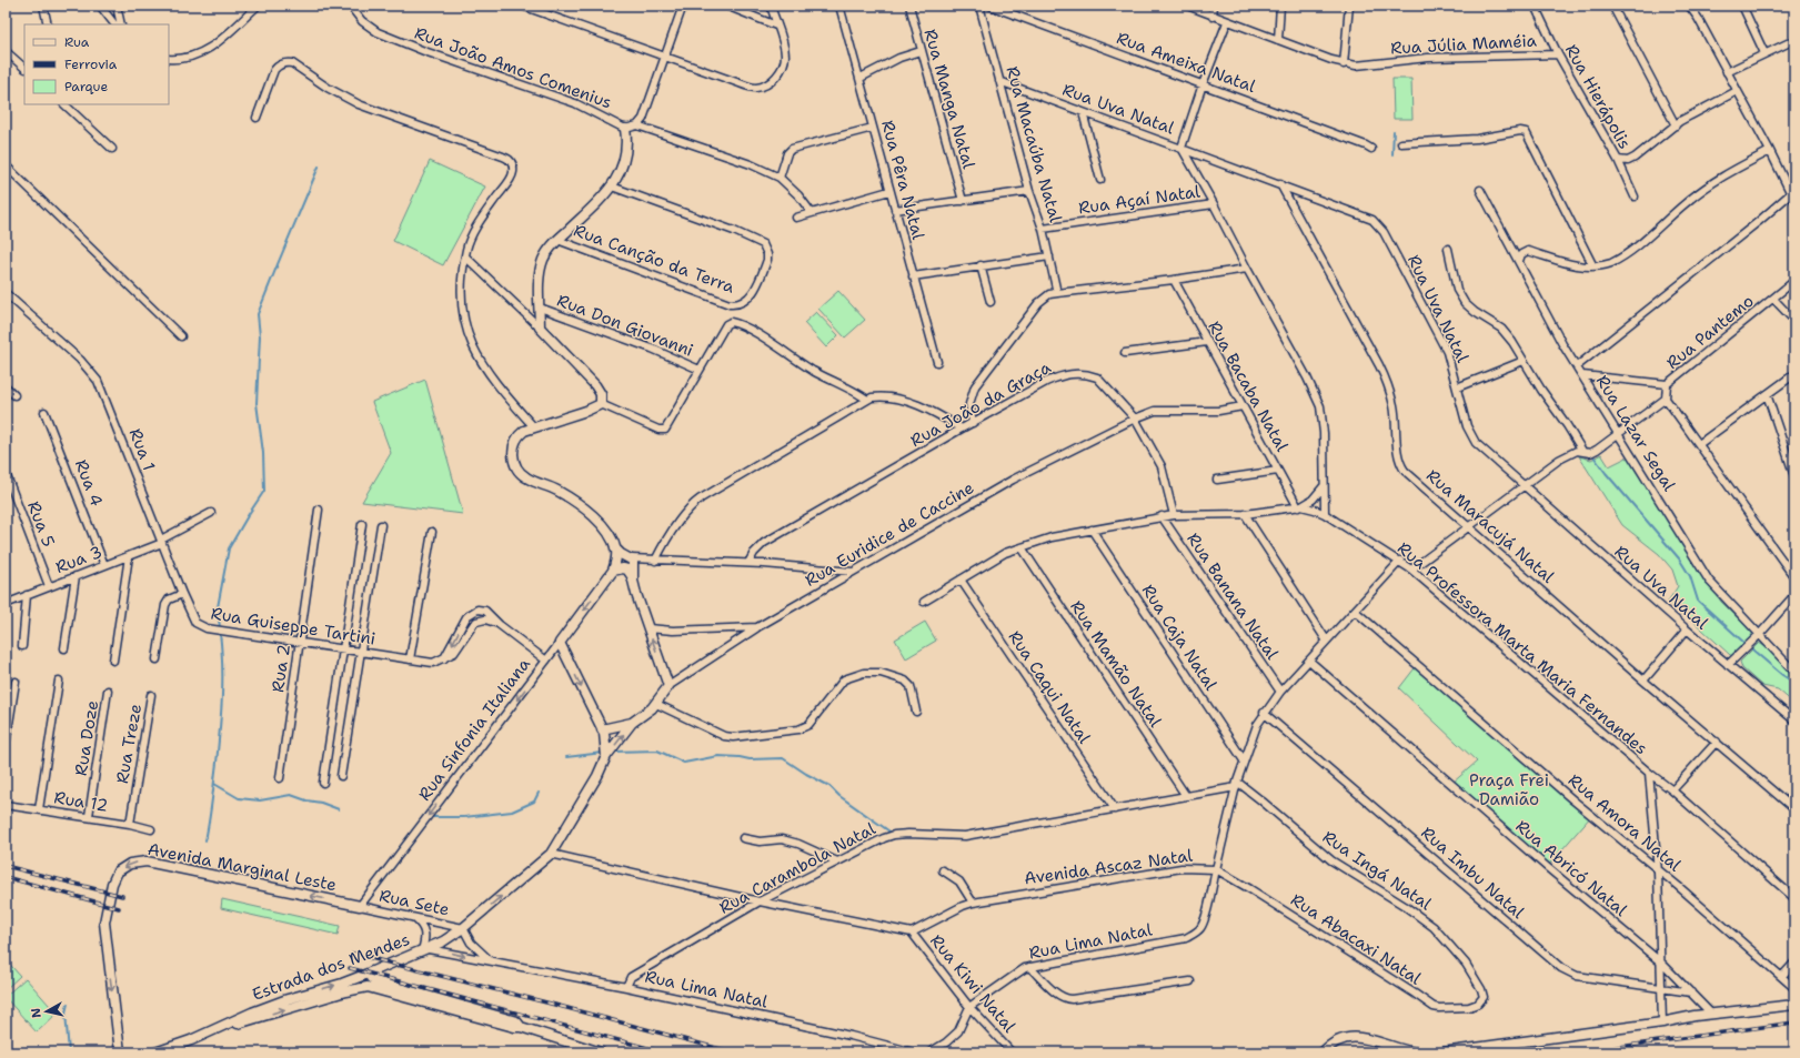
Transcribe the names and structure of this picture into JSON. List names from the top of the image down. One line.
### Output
{"streets":{"street":["Rua Júlia Maméia","Rua Ameixa Natal","Rua João Amos Comenius","Rua Hierápolis","Rua Manga Natal","Rua Uva Natal","Rua Macaúba Natal","Rua Pêra Natal","Rua Açaí Natal","Rua Canção da Terra","Rua Don Giovanni","Rua Pantemo","Rua Bacaba Natal","Rua João da Graça","Rua Lazar Segal","Rua 1","Rua 4","Rua 5","Rua Maracujá Natal","Rua Euridice de Caccine","Rua 3","Rua Banana Natal","Rua Guiseppe Tartini","Rua Caja Natal","Rua Professora Marta Maria Fernandes","Rua Mamão Natal","Rua 2","Rua Caqui Natal","Rua Sinfonia Italiana","Rua Doze","Rua Treze","Rua 12","Rua Amora Natal","Avenida Marginal Leste","Avenida Ascaz Natal","Rua Carambola Natal","Rua Abricó Natal","Rua Ingá Natal","Rua Imbu Natal","Rua Sete","Rua Abacaxi Natal","Rua Lima Natal","Estrada dos Mendes","Rua Kiwi Natal"]},"crossings":[["Rua Júlia Maméia","Rua Hierápolis"],["Rua João Amos Comenius","Rua Canção da Terra"],["Rua João Amos Comenius","Rua Don Giovanni"],["Rua Uva Natal","Rua Macaúba Natal"],["Rua Uva Natal","Rua Maracujá Natal"],["Rua Macaúba Natal","Rua Açaí Natal"],["Rua Pantemo","Rua Lazar Segal"],["Rua Bacaba Natal","Rua Euridice de Caccine"],["Rua Bacaba Natal","Rua Professora Marta Maria Fernandes"],["Rua João da Graça","Rua Euridice de Caccine"],["Rua 1","Rua 3"],["Rua 1","Rua Guiseppe Tartini"],["Rua 4","Rua 3"],["Rua 5","Rua 3"],["Rua Euridice de Caccine","Estrada dos Mendes"],["Rua 3","Rua Guiseppe Tartini"],["Rua Banana Natal","Avenida Ascaz Natal"],["Rua Guiseppe Tartini","Rua 2"],["Rua Caja Natal","Avenida Ascaz Natal"],["Rua Professora Marta Maria Fernandes","Rua Amora Natal"],["Rua Professora Marta Maria Fernandes","Avenida Ascaz Natal"],["Rua Professora Marta Maria Fernandes","Rua Abricó Natal"],["Rua Professora Marta Maria Fernandes","Rua Imbu Natal"],["Rua Mamão Natal","Rua Carambola Natal"],["Rua Caqui Natal","Rua Carambola Natal"],["Rua Sinfonia Italiana","Avenida Marginal Leste"],["Rua Sinfonia Italiana","Rua Sete"],["Rua Doze","Rua 12"],["Rua Treze","Rua 12"],["Rua Amora Natal","Avenida Ascaz Natal"],["Avenida Marginal Leste","Rua Sete"],["Avenida Ascaz Natal","Rua Carambola Natal"],["Avenida Ascaz Natal","Rua Abricó Natal"],["Avenida Ascaz Natal","Rua Ingá Natal"],["Avenida Ascaz Natal","Rua Imbu Natal"],["Avenida Ascaz Natal","Rua Abacaxi Natal"],["Avenida Ascaz Natal","Rua Lima Natal"],["Avenida Ascaz Natal","Rua Kiwi Natal"],["Rua Carambola Natal","Rua Ingá Natal"],["Rua Carambola Natal","Rua Lima Natal"],["Rua Abricó Natal","Rua Imbu Natal"],["Rua Ingá Natal","Rua Abacaxi Natal"],["Rua Sete","Estrada dos Mendes"],["Rua Abacaxi Natal","Rua Lima Natal"],["Rua Lima Natal","Estrada dos Mendes"],["Rua Lima Natal","Rua Kiwi Natal"]],"one_way":["Rua Sinfonia Italiana","Estrada dos Mendes"],"parks":["Praça Frei Damião"],"legend":["Rua","Ferrovia","Parque"],"north":"left"}
